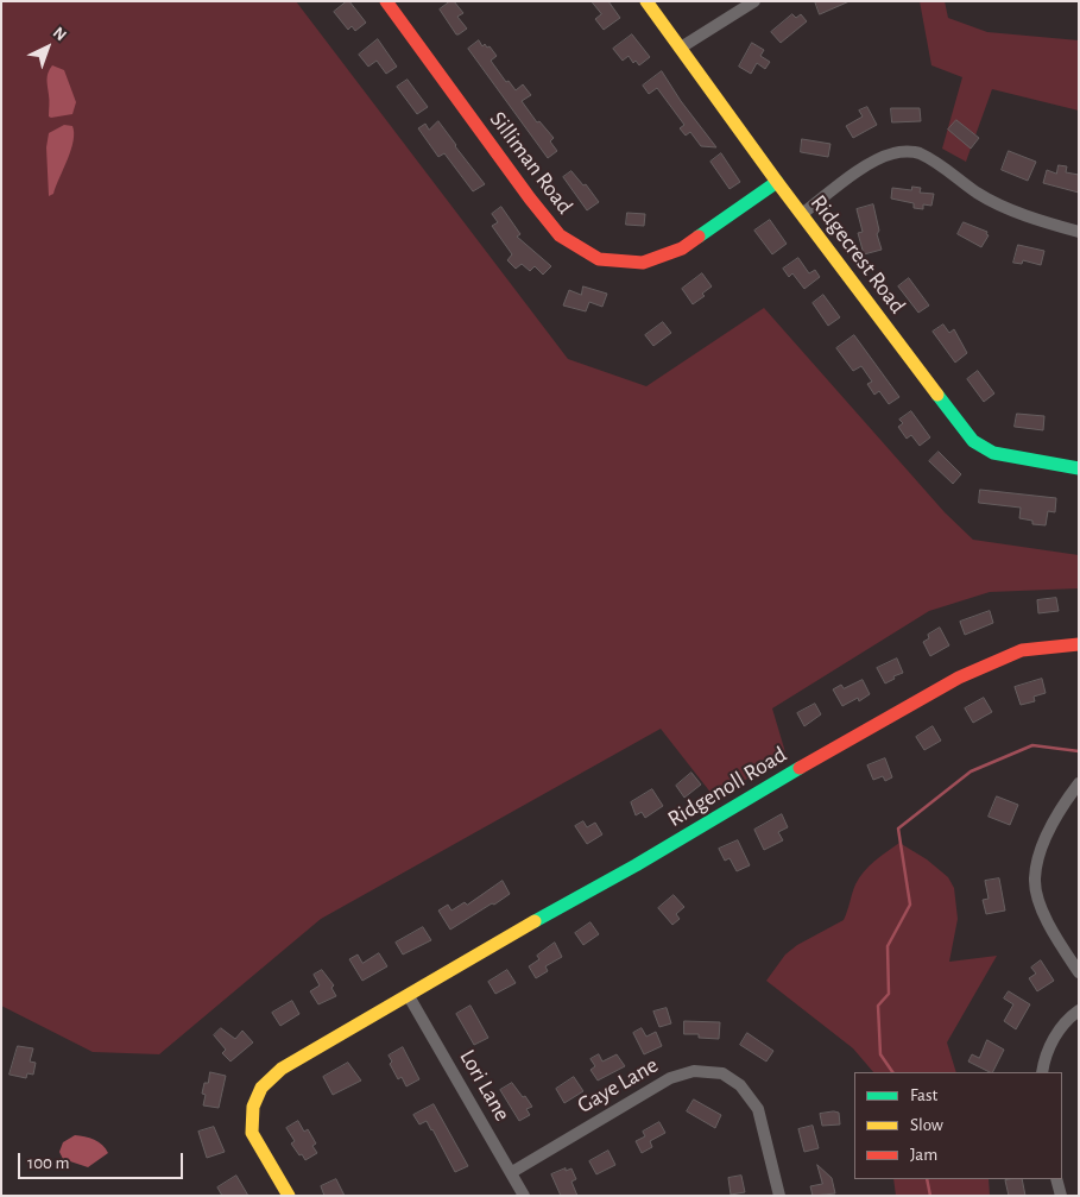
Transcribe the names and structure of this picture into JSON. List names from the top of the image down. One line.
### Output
{"streets":{"street":["Silliman Road","Ridgecrest Road","Ridgenoll Road","Lori Lane","Gaye Lane"]},"crossings":[["Silliman Road","Ridgecrest Road"],["Ridgenoll Road","Lori Lane"],["Lori Lane","Gaye Lane"]],"legend":["Fast","Slow","Jam"],"scale_bar":"100 m","north":"top right"}
